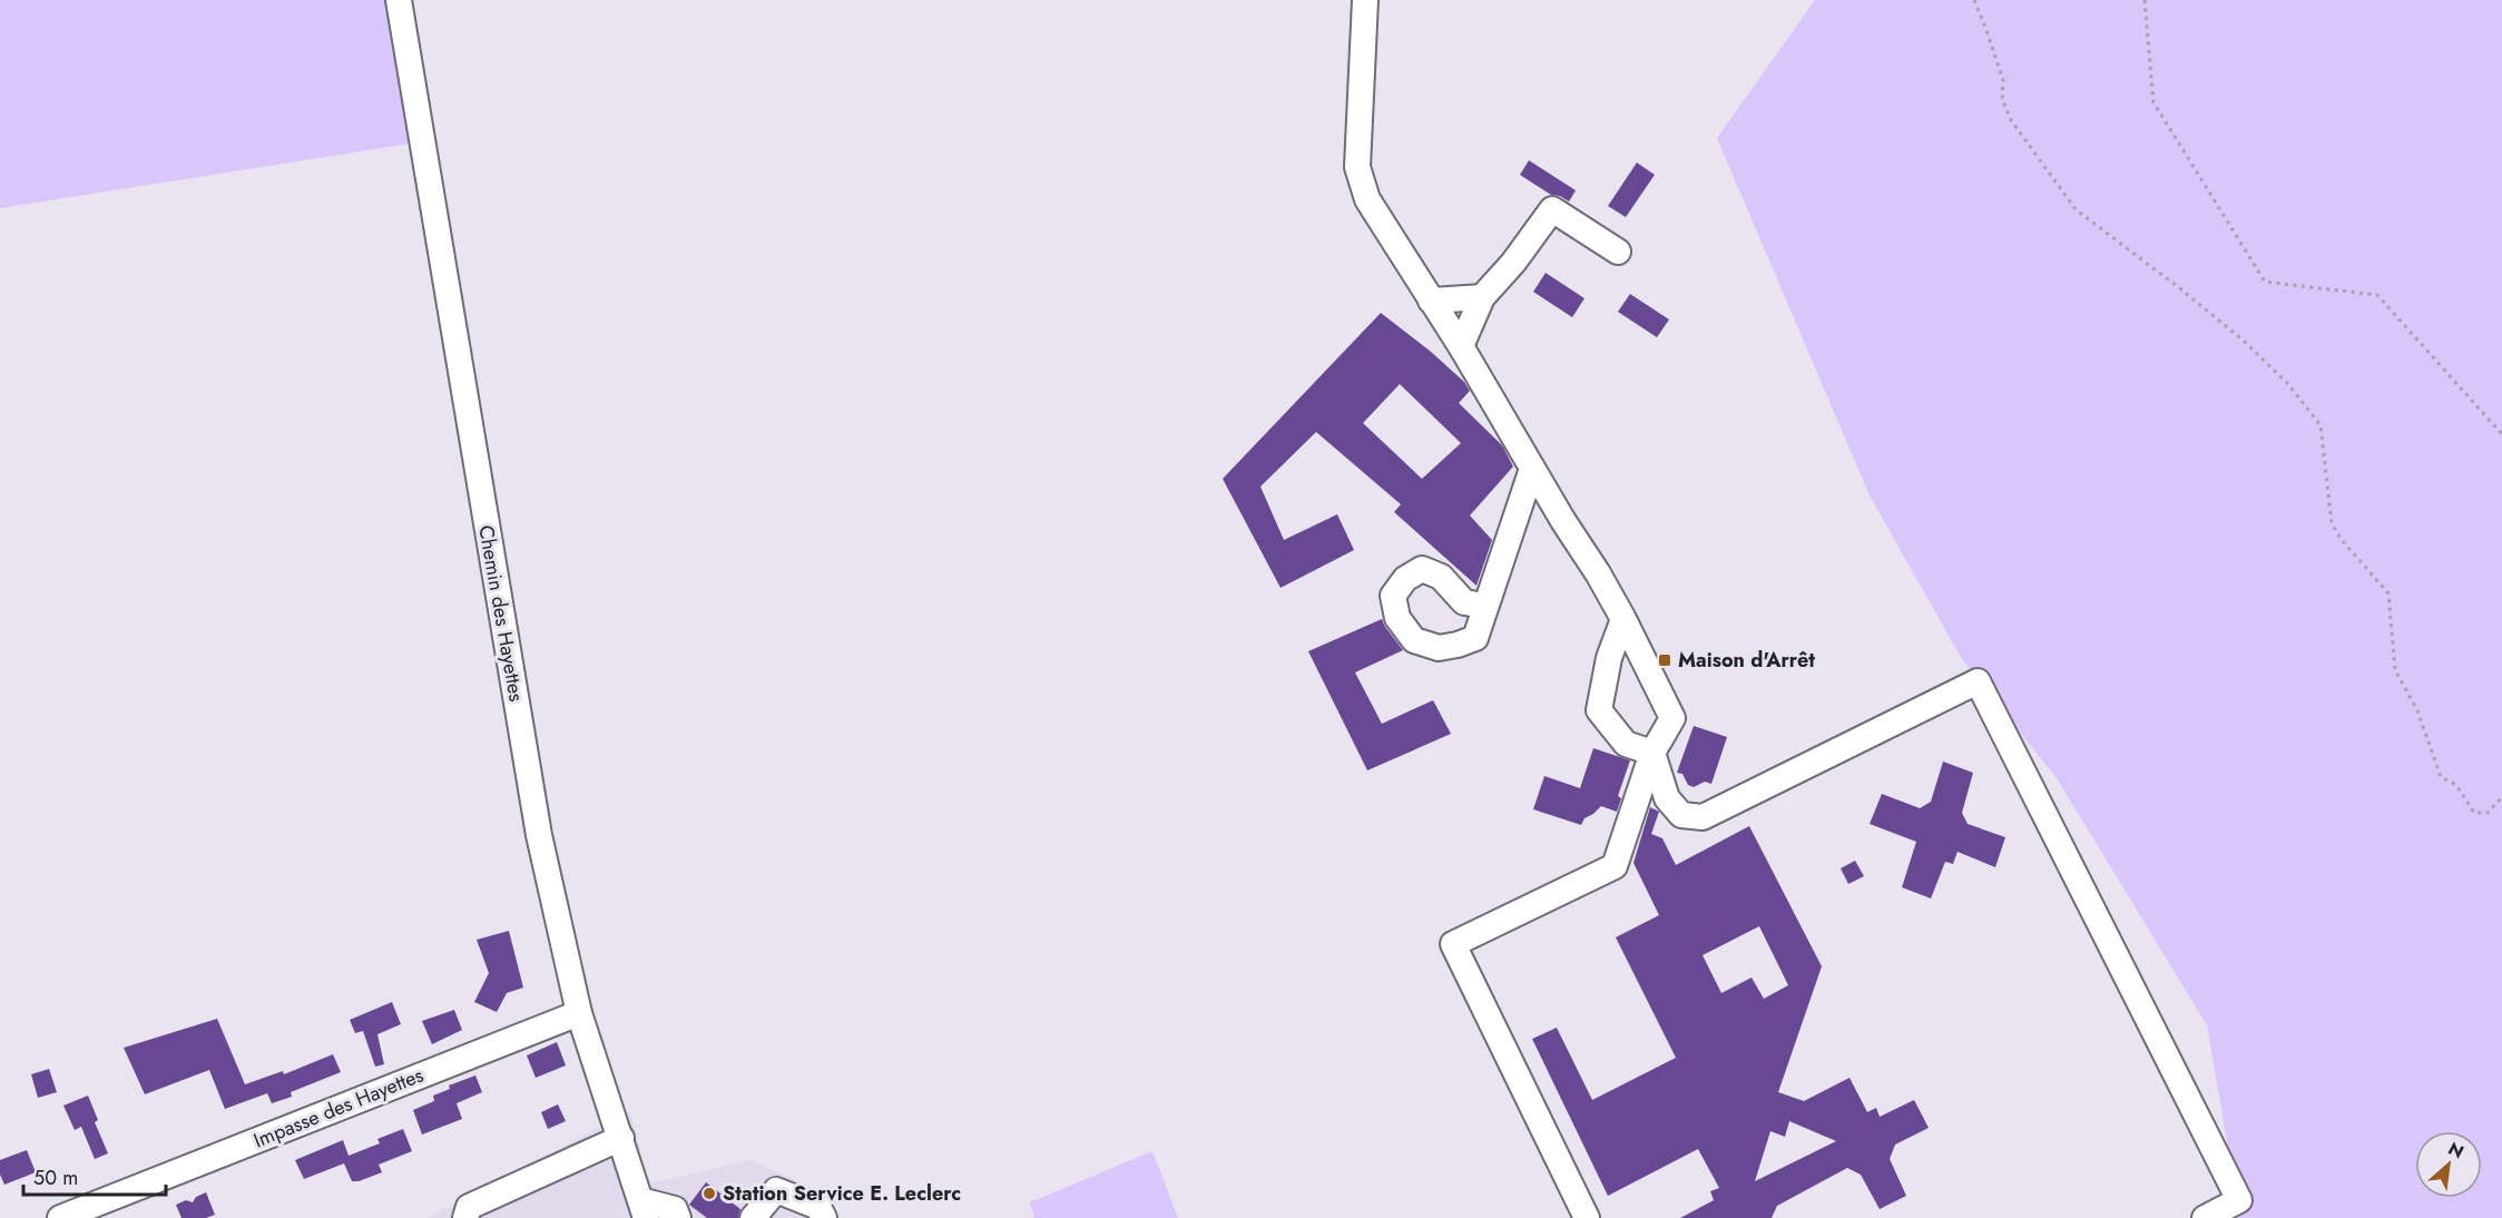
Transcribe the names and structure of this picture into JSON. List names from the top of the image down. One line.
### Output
{"streets":{"street":["Chemin des Hayettes","Impasse des Hayettes"]},"crossings":[["Chemin des Hayettes","Impasse des Hayettes"]],"places":{"transit":["Maison d'Arrêt"],"other":["Station Service E. Leclerc"]},"scale_bar":"50 m","north":"top right"}
